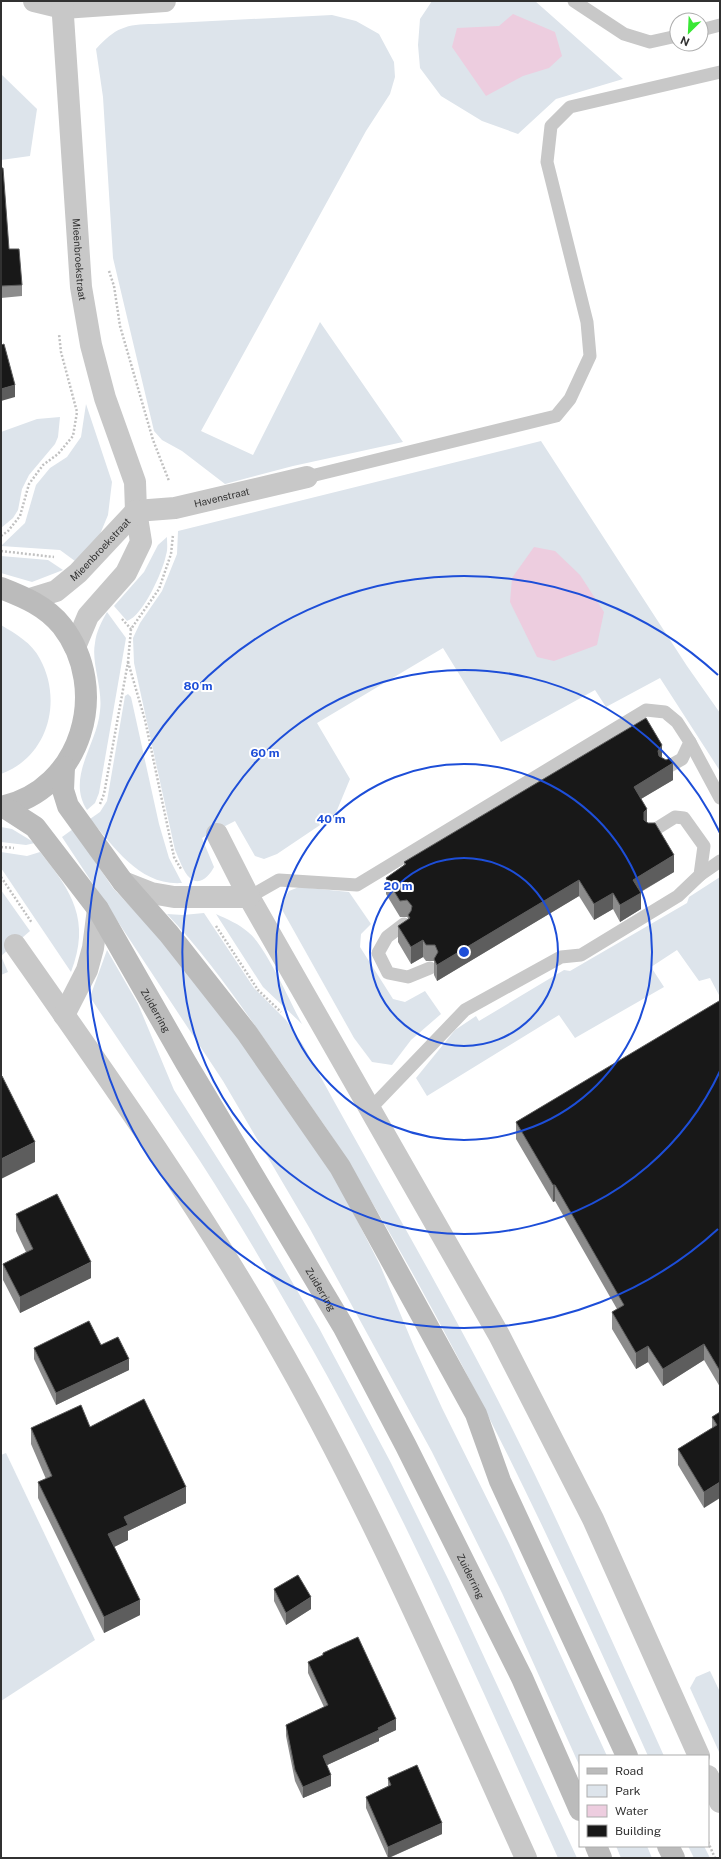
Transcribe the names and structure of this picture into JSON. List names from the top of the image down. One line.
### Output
{"streets":{"main road":["Zuiderring"],"street":["Mieënbroekstraat","Havenstraat","Mieenbroekstraat"]},"crossings":[["Mieënbroekstraat","Havenstraat"],["Mieënbroekstraat","Mieenbroekstraat"],["Havenstraat","Mieenbroekstraat"]],"legend":["Road","Park","Water","Building"],"north":"bottom left","rings":["80 m","60 m","40 m","20 m"]}
